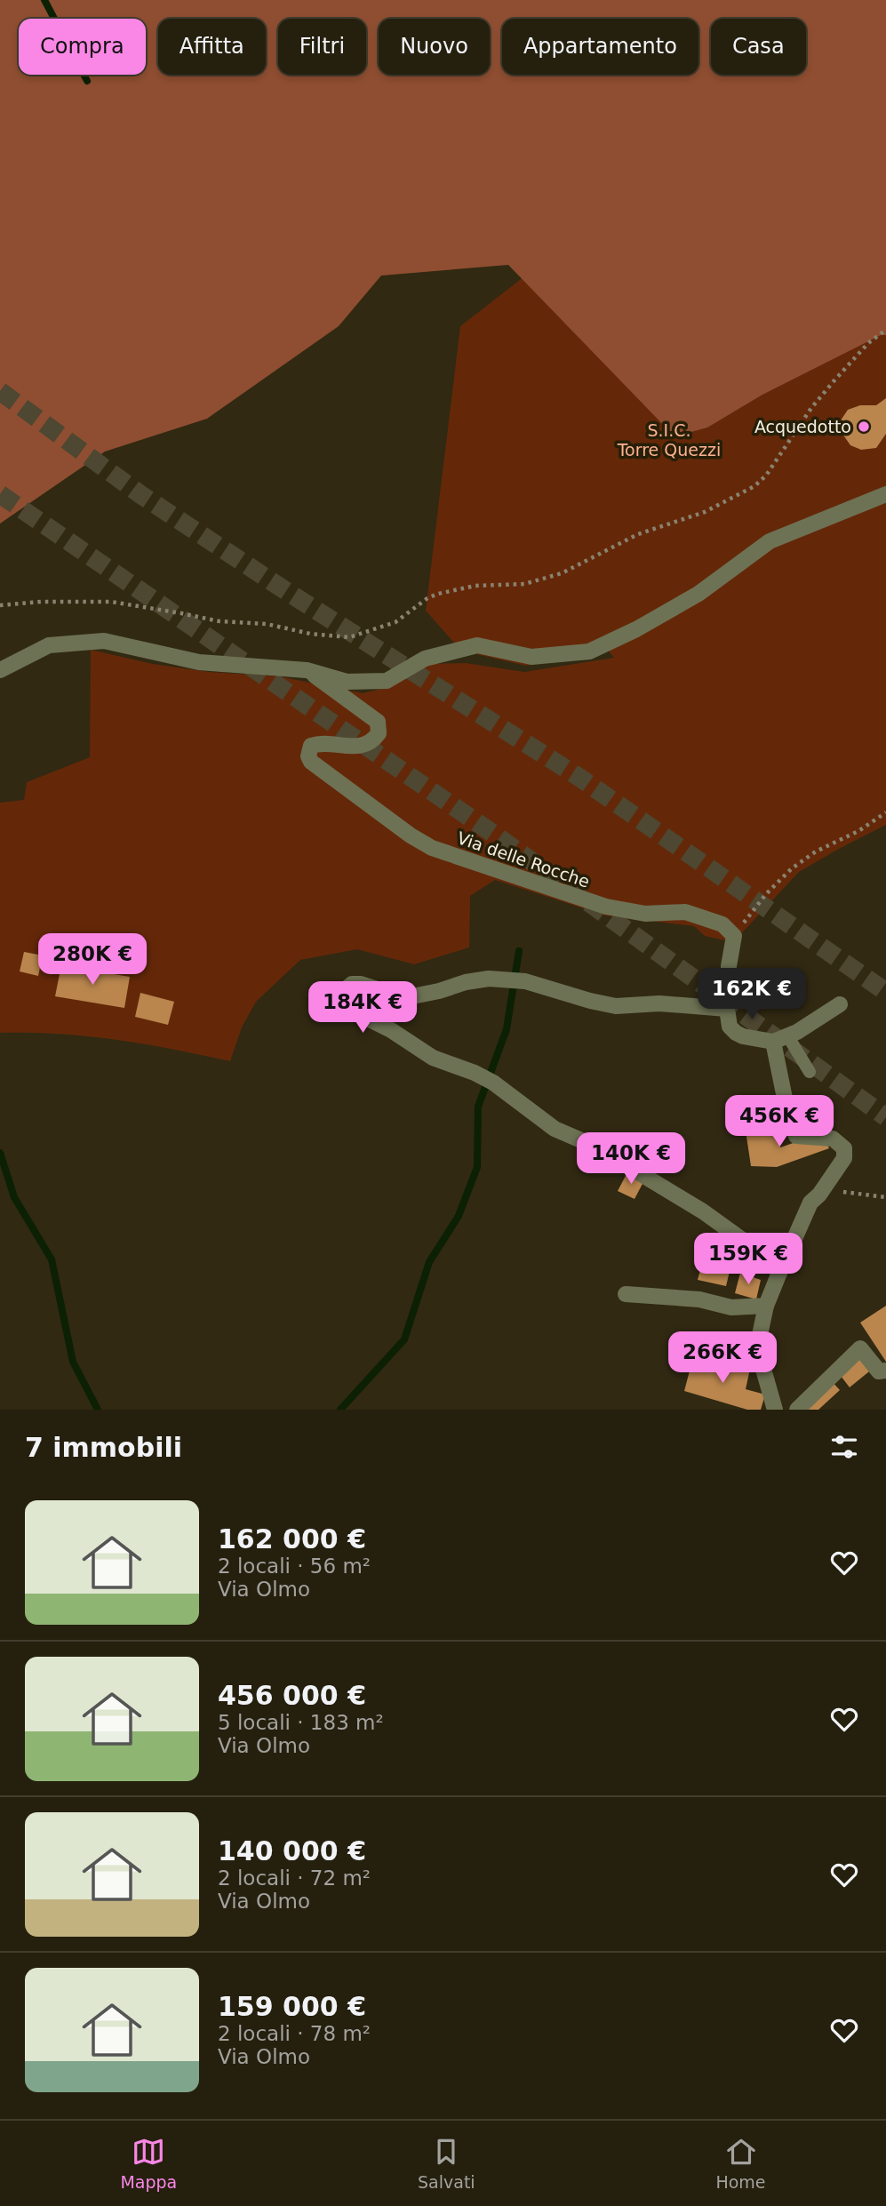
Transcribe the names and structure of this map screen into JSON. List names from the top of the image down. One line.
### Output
{"streets":{"street":["Via delle Rocche"]},"parks":["S.I.C. Torre Quezzi"],"places":["Acquedotto"],"page":{"chip":["Compra","Affitta","Filtri","Nuovo","Appartamento","Casa"],"price":["280K €","162K €","184K €","456K €","140K €","159K €","266K €"],"heading":"7 immobili","list":[{"name":"162 000 €","note":"2 locali · 56 m² · Via Olmo"},{"name":"456 000 €","note":"5 locali · 183 m² · Via Olmo"},{"name":"140 000 €","note":"2 locali · 72 m² · Via Olmo"},{"name":"159 000 €","note":"2 locali · 78 m² · Via Olmo"}],"tabs":["Mappa","Salvati","Home"]}}
